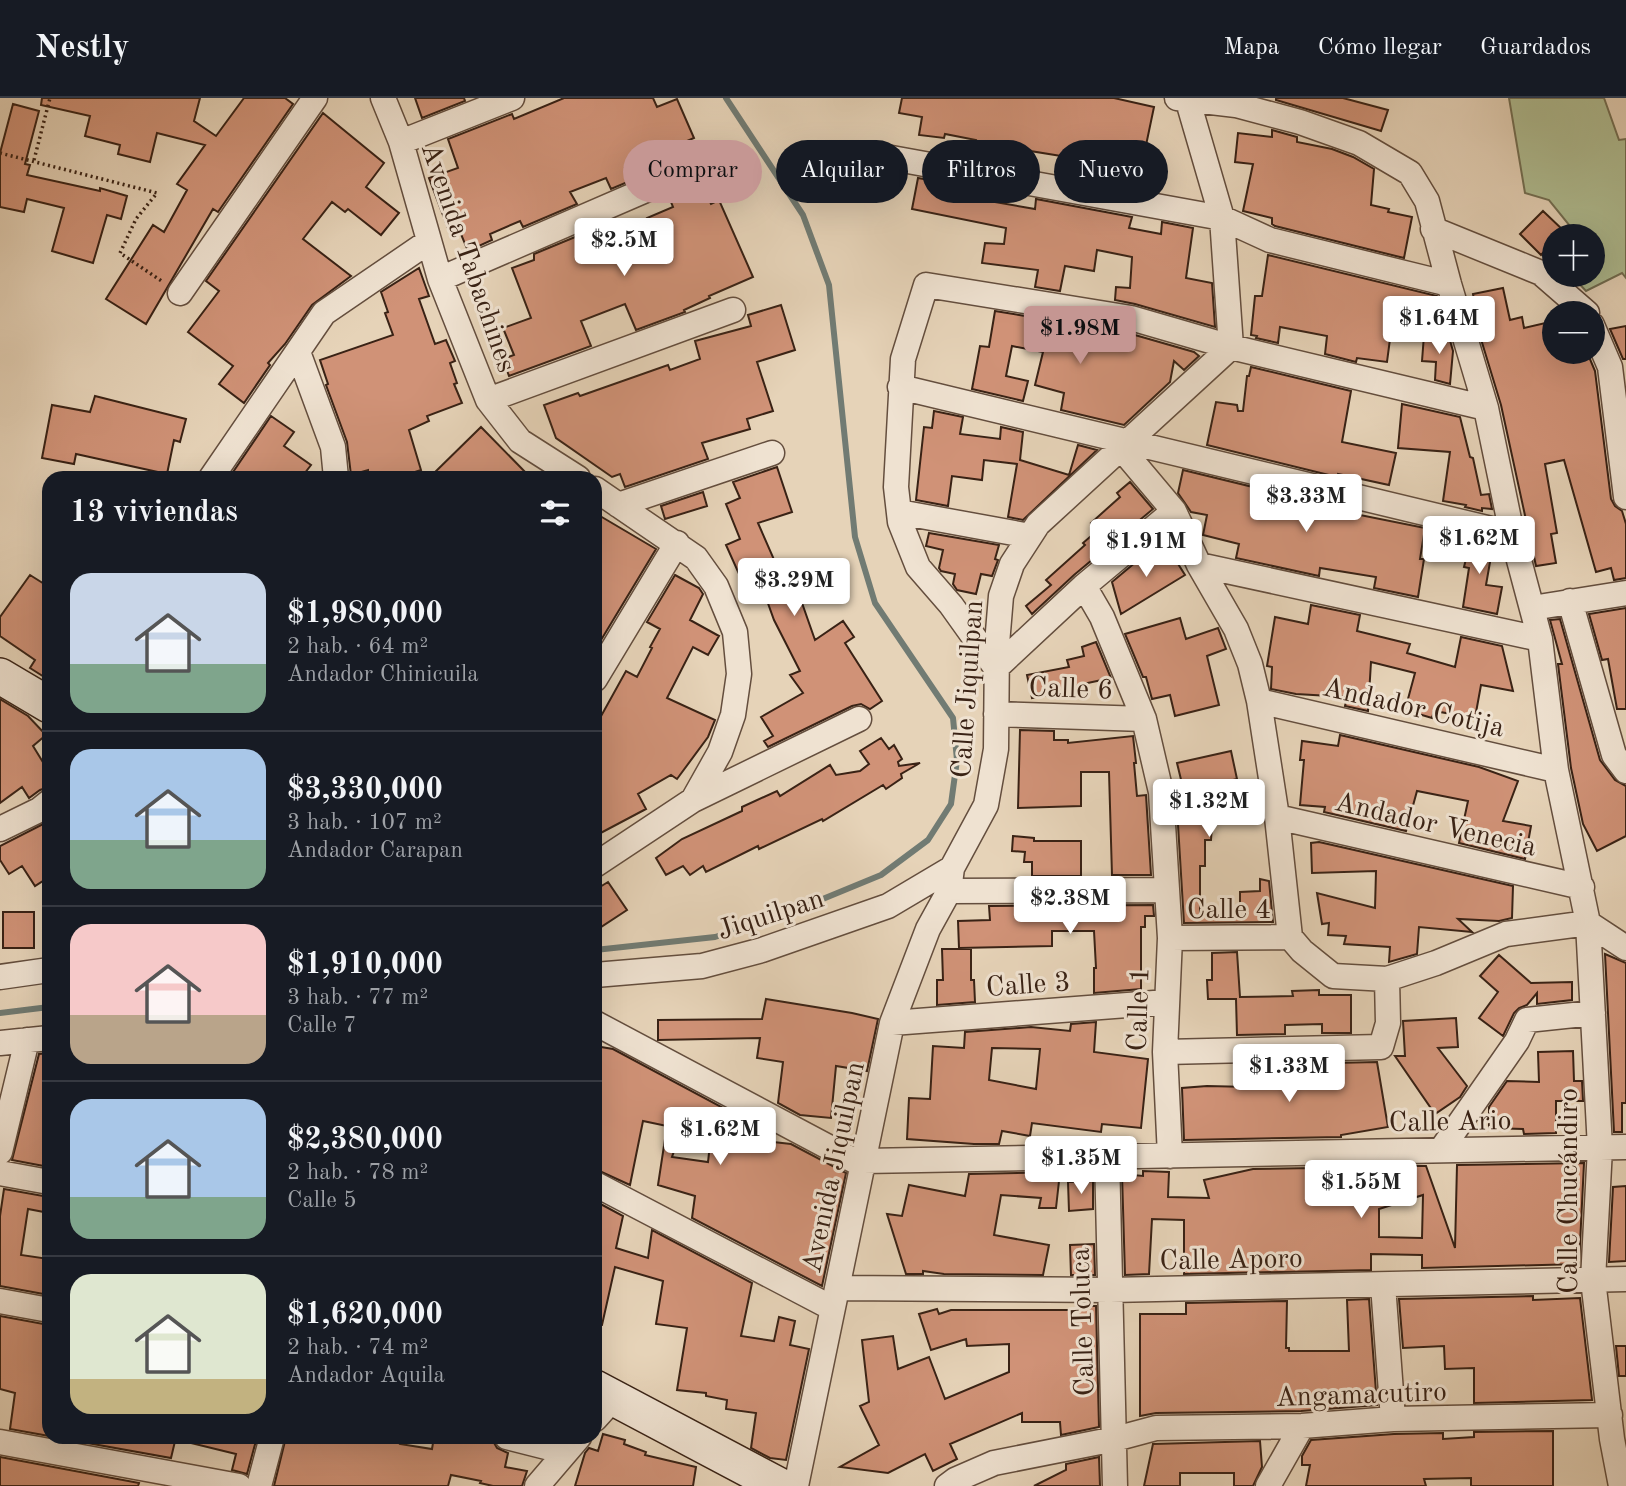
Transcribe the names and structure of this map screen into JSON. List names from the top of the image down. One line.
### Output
{"streets":{"street":["Avenida Tabachines","Calle 6","Calle Jiquilpan","Andador Cotija","Andador Venecia","Calle 4","Jiquilpan","Calle 3","Calle 1","Calle Ario","Avenida Jiquilpan","Calle Chucándiro","Calle Aporo","Calle Toluca","Angamacutiro"]},"crossings":[["Calle 6","Calle Jiquilpan"],["Calle 6","Calle 1"],["Calle Jiquilpan","Jiquilpan"],["Calle Jiquilpan","Avenida Jiquilpan"],["Andador Cotija","Calle Chucándiro"],["Andador Venecia","Calle Chucándiro"],["Calle 4","Calle 1"],["Jiquilpan","Avenida Jiquilpan"],["Calle 3","Calle 1"],["Calle 3","Avenida Jiquilpan"],["Calle 1","Calle Ario"],["Calle Ario","Avenida Jiquilpan"],["Calle Ario","Calle Chucándiro"],["Calle Ario","Calle Toluca"],["Avenida Jiquilpan","Calle Aporo"],["Calle Chucándiro","Calle Aporo"],["Calle Chucándiro","Angamacutiro"],["Calle Aporo","Calle Toluca"],["Calle Toluca","Angamacutiro"]],"page":{"header":"Nestly","nav":["Mapa","Cómo llegar","Guardados"],"chip":["Comprar","Alquilar","Filtros","Nuevo"],"price":["$2.5M","$1.64M","$1.98M","$3.33M","$1.62M","$1.91M","$3.29M","$1.32M","$2.38M","$1.33M","$1.62M","$1.35M","$1.55M"],"map_buttons":["+","−"],"heading":"13 viviendas","list":[{"name":"$1,980,000","note":"2 hab. · 64 m² · Andador Chinicuila"},{"name":"$3,330,000","note":"3 hab. · 107 m² · Andador Carapan"},{"name":"$1,910,000","note":"3 hab. · 77 m² · Calle 7"},{"name":"$2,380,000","note":"2 hab. · 78 m² · Calle 5"},{"name":"$1,620,000","note":"2 hab. · 74 m² · Andador Aquila"}]}}
